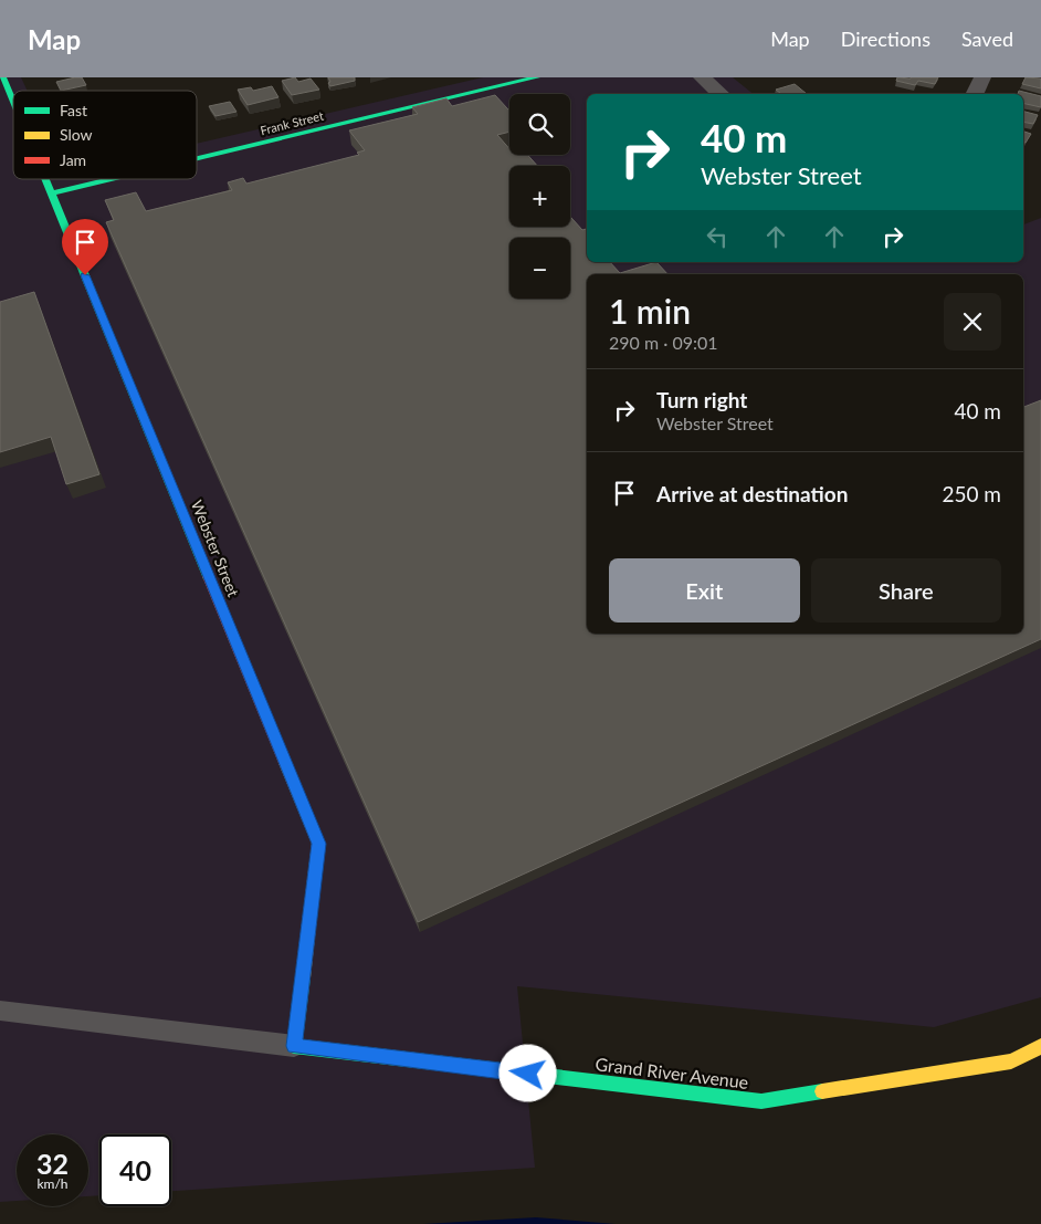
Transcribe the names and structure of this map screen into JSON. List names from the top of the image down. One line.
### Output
{"streets":{"street":["Frank Street","Webster Street","Grand River Avenue"]},"crossings":[["Frank Street","Webster Street"],["Webster Street","Grand River Avenue"]],"legend":["Fast","Slow","Jam"],"page":{"header":"Map","nav":["Map","Directions","Saved"],"map_buttons":["+","−"],"turn":["40 m","Webster Street"],"heading":["1 min","290 m · 09:01"],"list":[{"name":"Turn right","note":"Webster Street","value":"40 m"},{"name":"Arrive at destination","value":"250 m"}],"buttons":["Exit","Share"],"speed":"32 km/h","limit":"40"}}
